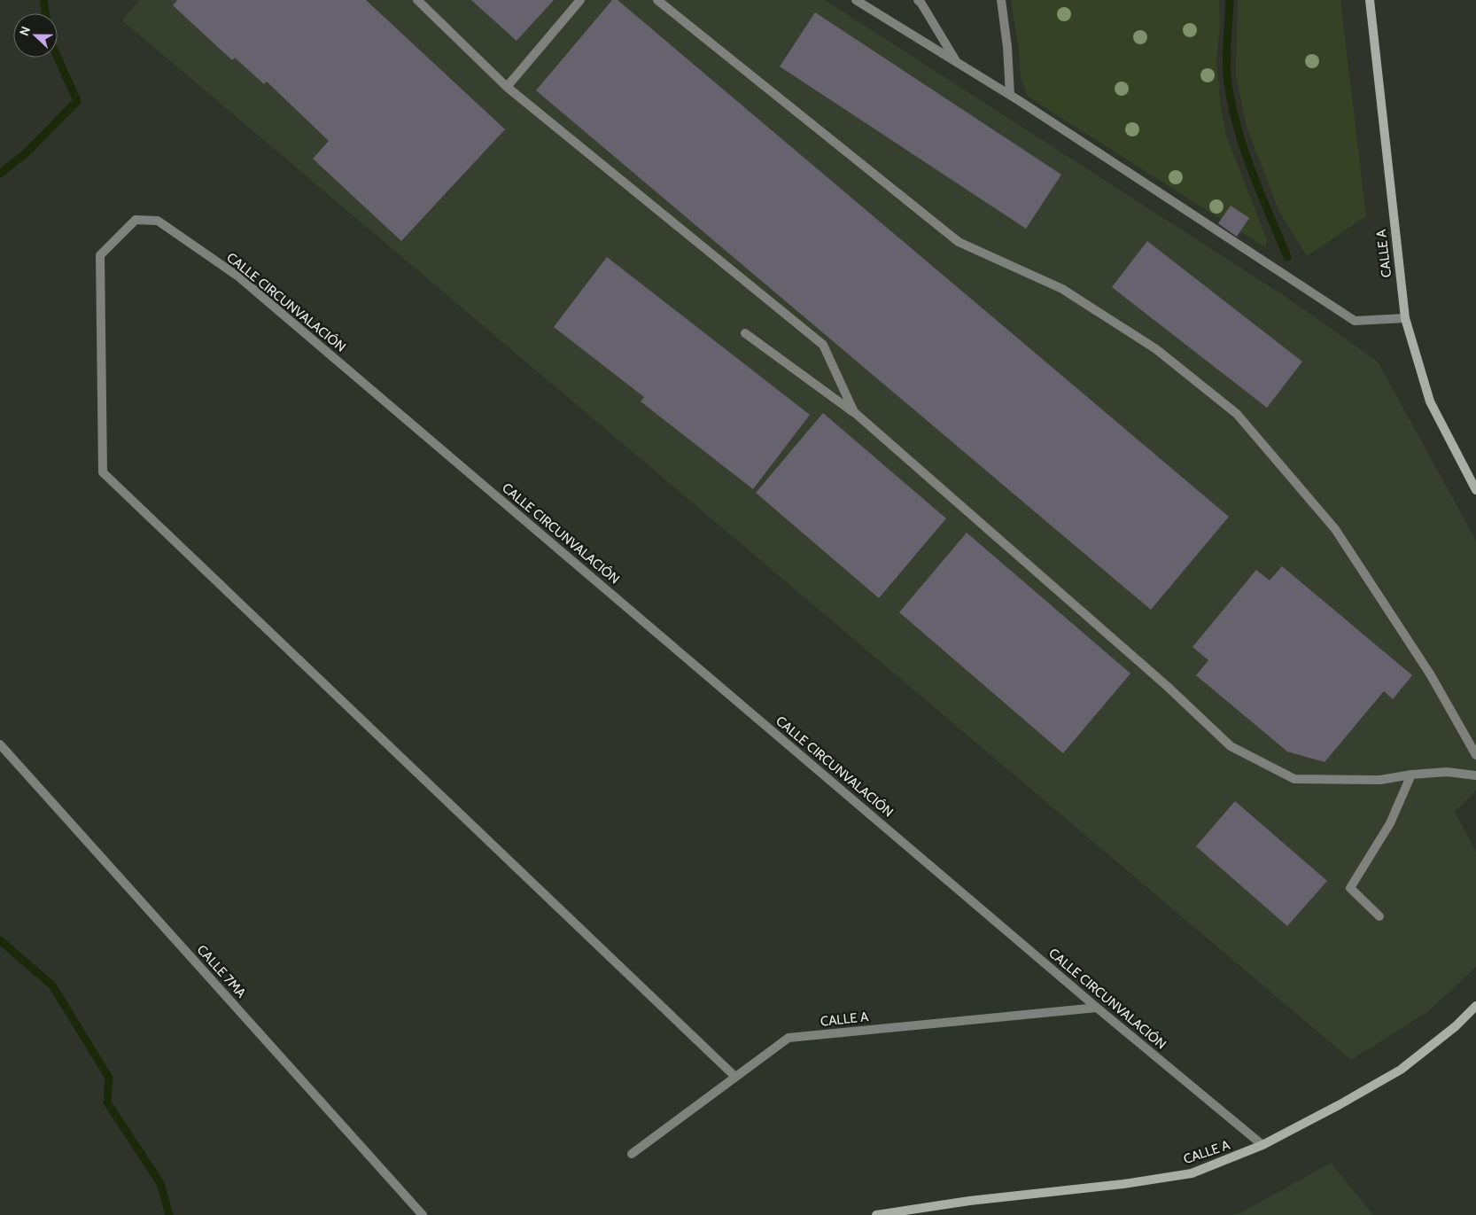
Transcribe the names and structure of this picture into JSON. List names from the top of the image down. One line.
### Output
{"streets":{"street":["CALLE A","CALLE CIRCUNVALACIÓN","CALLE 7MA"]},"crossings":[["CALLE A","CALLE CIRCUNVALACIÓN"]],"north":"left"}
